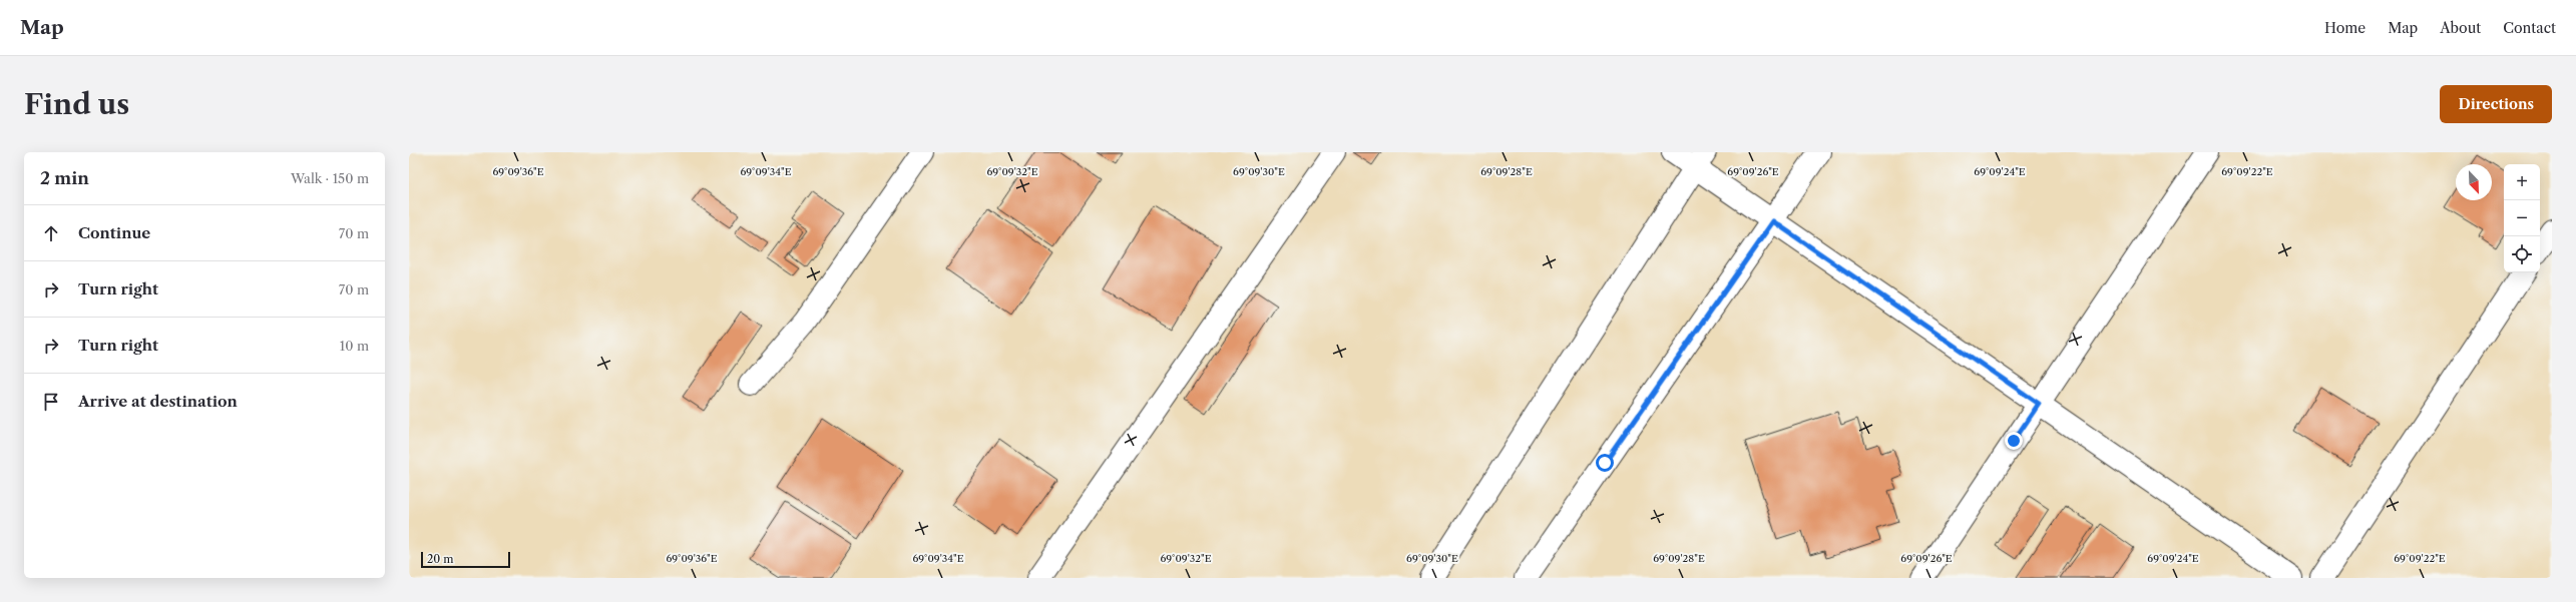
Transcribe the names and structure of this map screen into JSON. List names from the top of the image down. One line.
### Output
{"scale_bar":"20 m","north":"bottom right","page":{"header":"Map","nav":["Home","Map","About","Contact"],"buttons":"Directions","title":"Find us","heading":["2 min","Walk · 150 m"],"map_buttons":["+","−"],"list":[["Continue","70 m"],["Turn right","70 m"],["Turn right","10 m"],"Arrive at destination"],"scale":"20 m"},"coordinates":["69°09'36\"E","69°09'34\"E","69°09'32\"E","69°09'30\"E","69°09'28\"E","69°09'26\"E","69°09'24\"E","69°09'22\"E"]}
